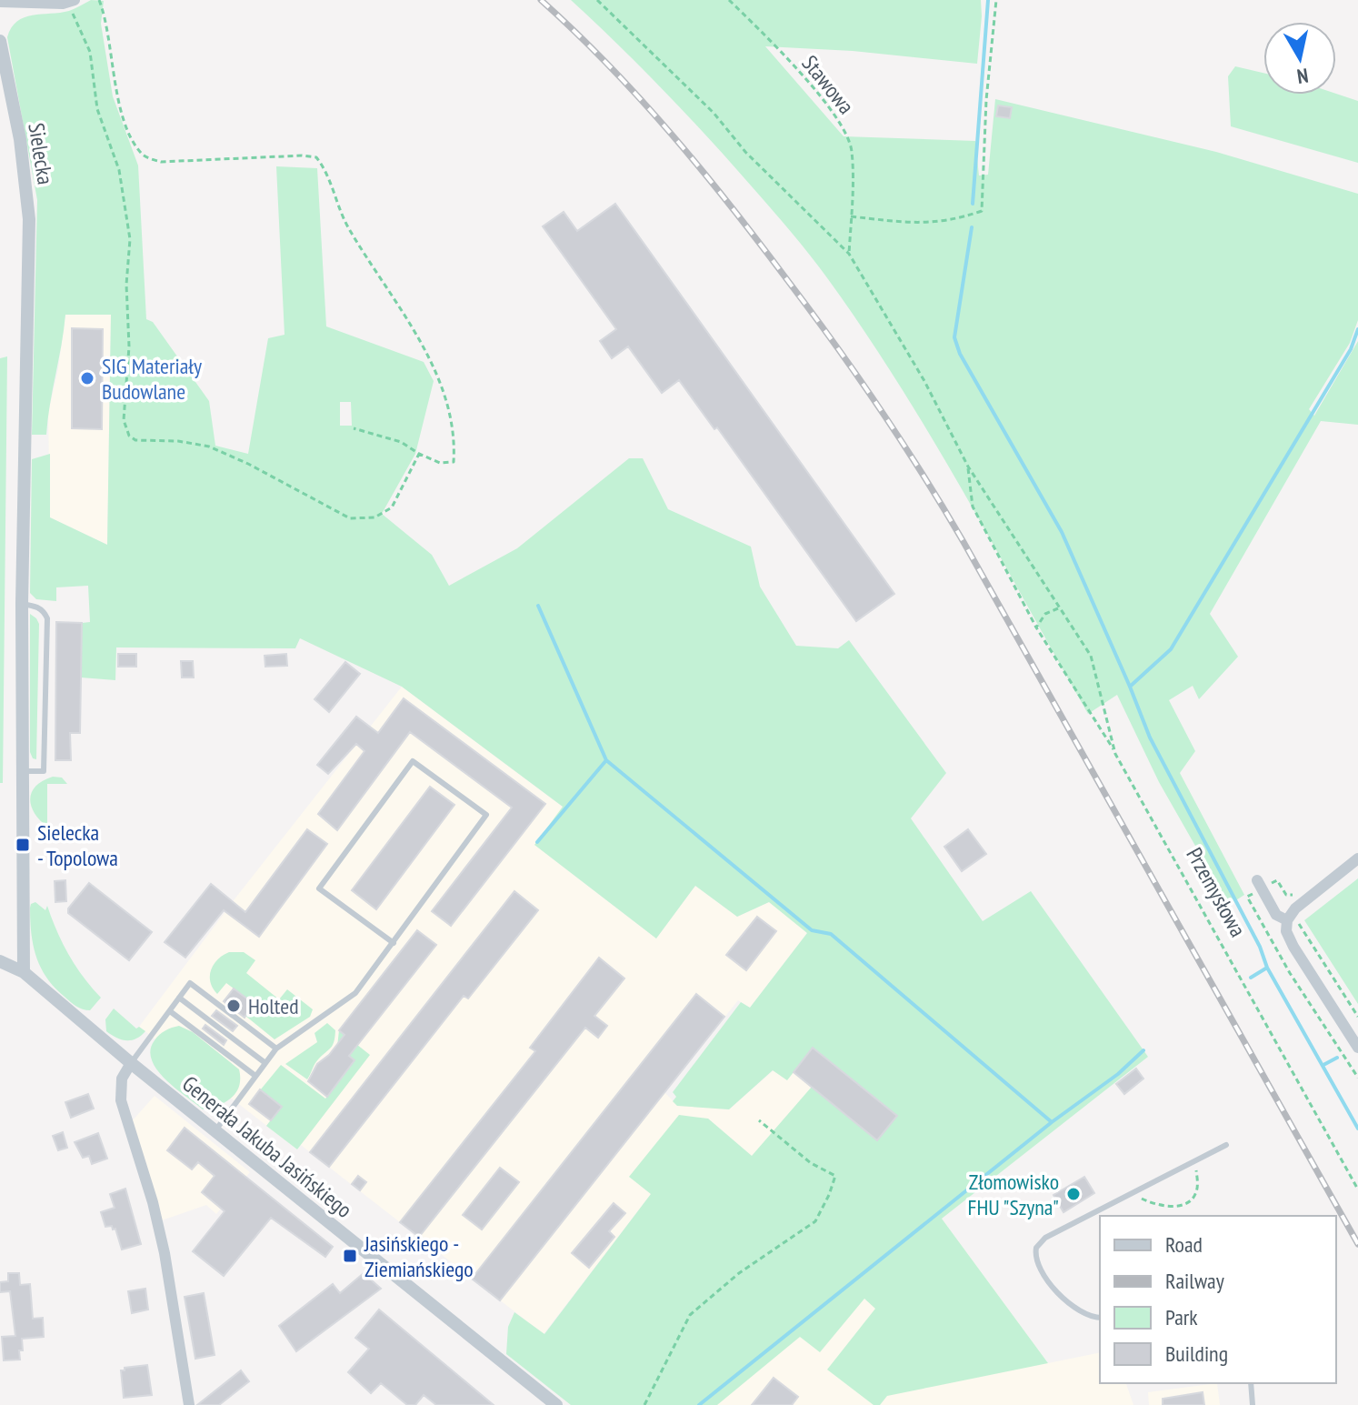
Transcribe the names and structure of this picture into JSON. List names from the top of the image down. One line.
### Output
{"streets":{"street":["Sielecka","Przemysłowa","Generała Jakuba Jasińskiego"],"path":["Stawowa"]},"crossings":[["Stawowa","Przemysłowa"],["Sielecka","Generała Jakuba Jasińskiego"]],"places":{"other":["SIG Materiały Budowlane","Holted","Złomowisko FHU \"Szyna\""],"transit":["Sielecka - Topolowa","Jasińskiego - Ziemiańskiego"]},"legend":["Road","Railway","Park","Building"],"north":"bottom"}
